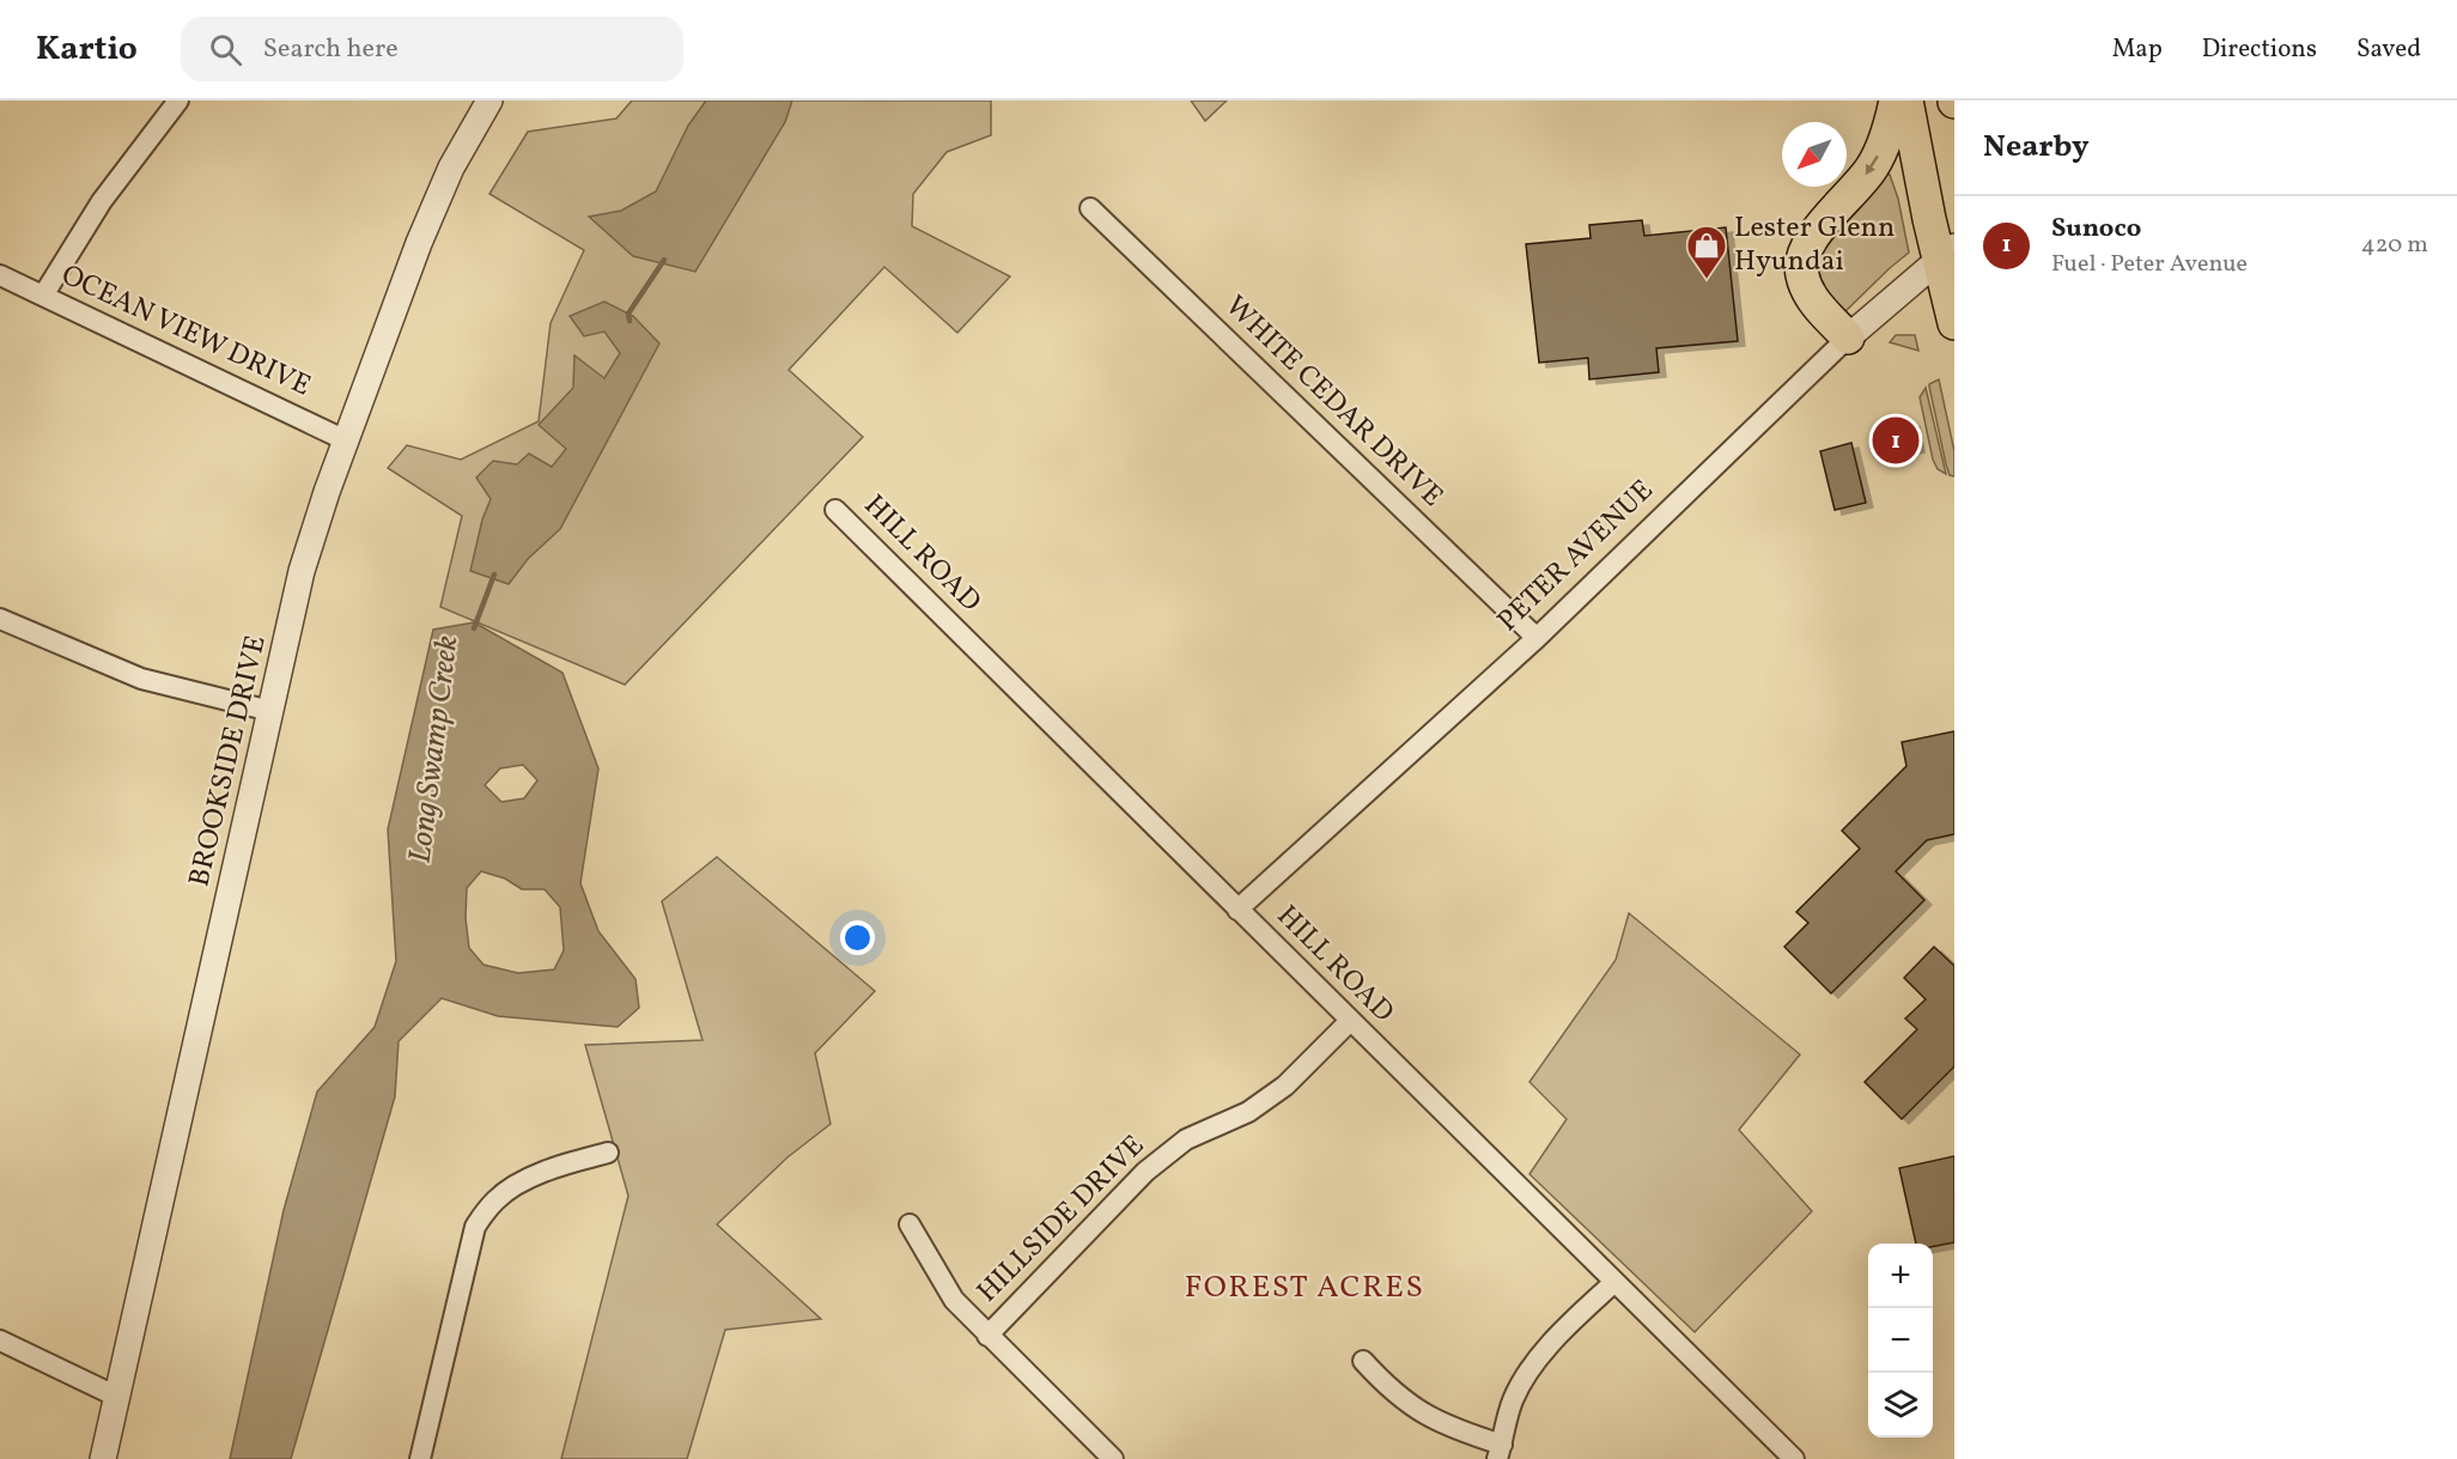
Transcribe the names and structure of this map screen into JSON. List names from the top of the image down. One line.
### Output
{"streets":{"street":["OCEAN VIEW DRIVE","WHITE CEDAR DRIVE","HILL ROAD","PETER AVENUE","BROOKSIDE DRIVE","HILLSIDE DRIVE"]},"crossings":[["OCEAN VIEW DRIVE","BROOKSIDE DRIVE"],["WHITE CEDAR DRIVE","PETER AVENUE"],["HILL ROAD","PETER AVENUE"],["HILL ROAD","HILLSIDE DRIVE"]],"districts":["FOREST ACRES"],"water":["Long Swamp Creek"],"places":{"shop":["Lester Glenn Hyundai"]},"north":"bottom left","page":{"header":"Kartio","search":"Search here","nav":["Map","Directions","Saved"],"heading":"Nearby","list":[{"mark":"1","name":"Sunoco","note":"Fuel · Peter Avenue","value":"420 m"}],"pins":"1","map_buttons":["+","−"]}}
